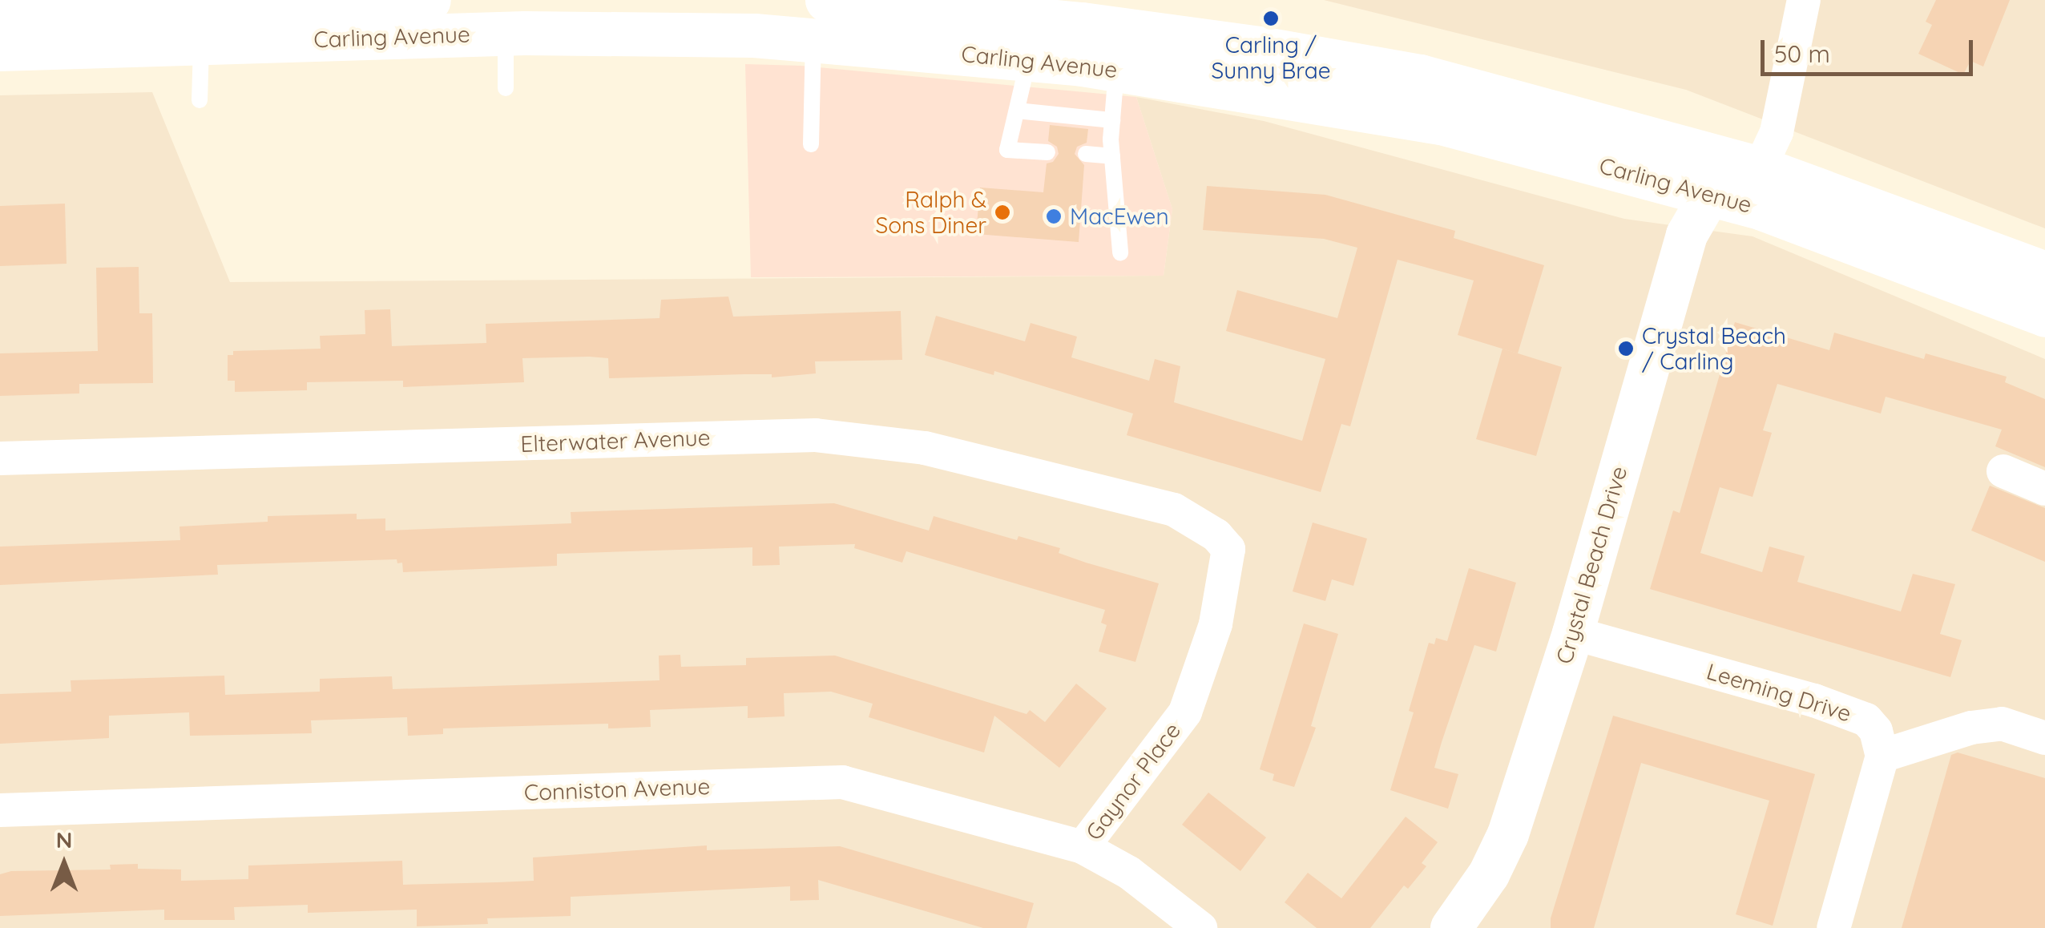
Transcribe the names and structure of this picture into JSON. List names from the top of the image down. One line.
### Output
{"streets":{"main road":["Carling Avenue"],"street":["Elterwater Avenue","Crystal Beach Drive","Leeming Drive","Gaynor Place","Conniston Avenue"]},"crossings":[["Carling Avenue","Crystal Beach Drive"],["Elterwater Avenue","Gaynor Place"],["Crystal Beach Drive","Leeming Drive"],["Gaynor Place","Conniston Avenue"]],"places":["Carling / Sunny Brae","Ralph & Sons Diner","MacEwen","Crystal Beach / Carling"],"scale_bar":"50 m","north":"top"}
